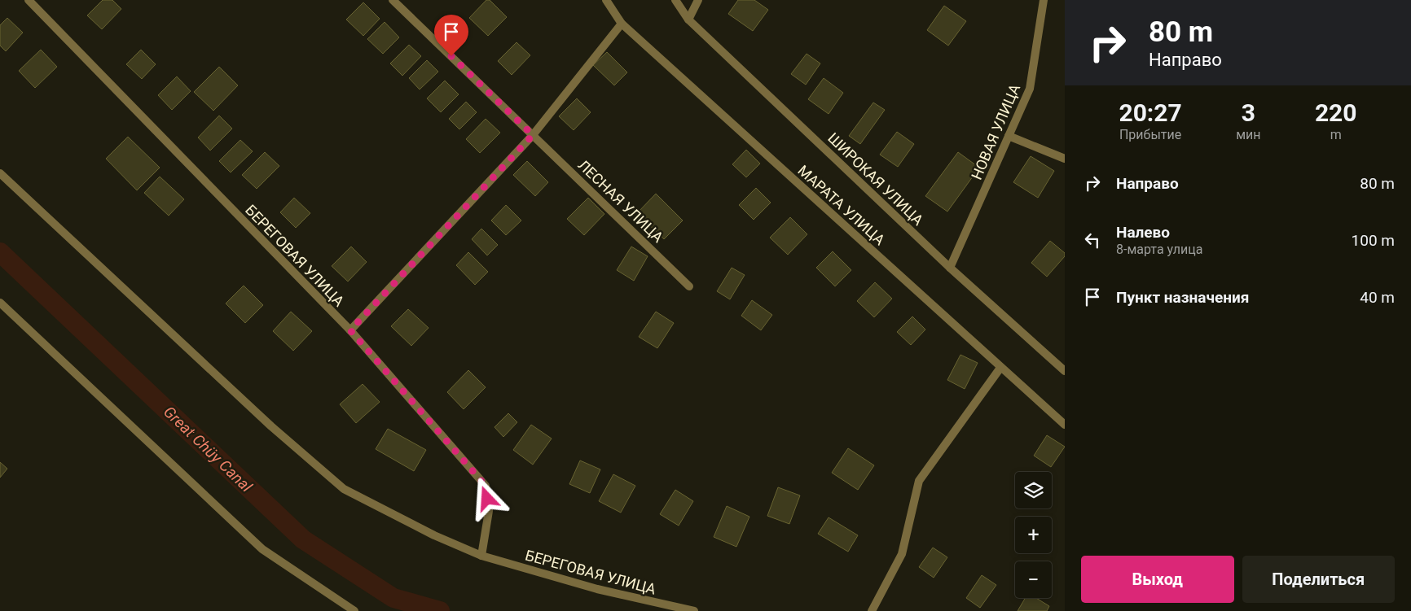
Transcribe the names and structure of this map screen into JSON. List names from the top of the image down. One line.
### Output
{"streets":{"street":["НОВАЯ УЛИЦА","ШИРОКАЯ УЛИЦА","ЛЕСНАЯ УЛИЦА","МАРАТА УЛИЦА","БЕРЕГОВАЯ УЛИЦА"]},"crossings":[["НОВАЯ УЛИЦА","ШИРОКАЯ УЛИЦА"]],"water":["Great Chüy Canal"],"page":{"turn":["80 m","Направо"],"eta":["20:27","Прибытие","3","мин","220","m"],"list":[{"name":"Направо","value":"80 m"},{"name":"Налево","note":"8-марта улица","value":"100 m"},{"name":"Пункт назначения","value":"40 m"}],"map_buttons":["+","−"],"buttons":["Выход","Поделиться"]}}
